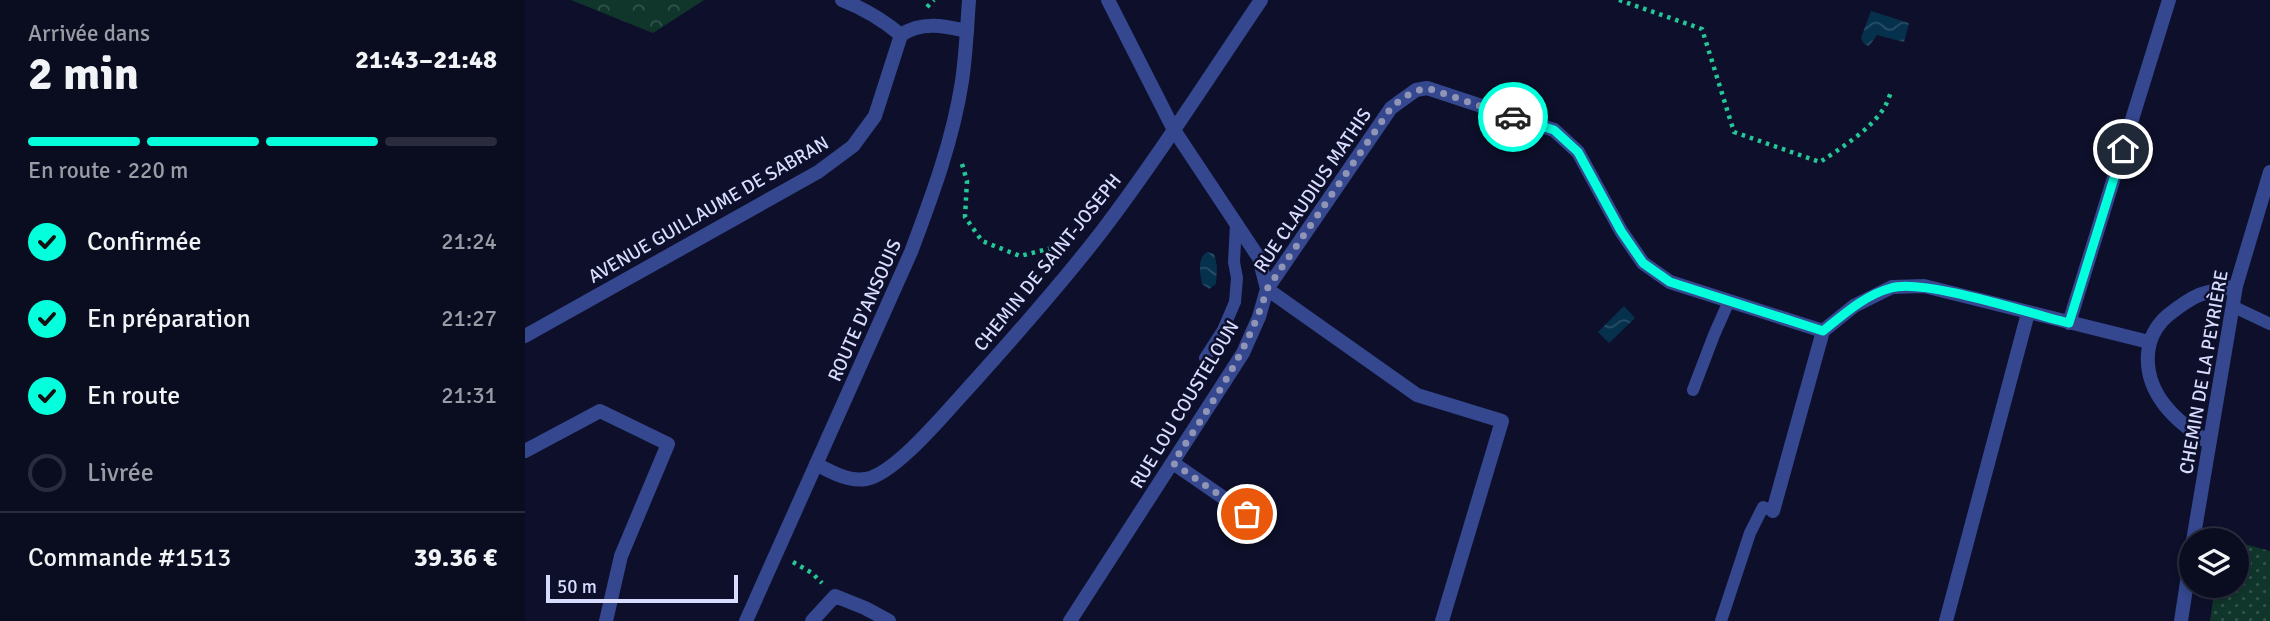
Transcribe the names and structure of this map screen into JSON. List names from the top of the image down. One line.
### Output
{"streets":{"street":["RUE CLAUDIUS MATHIS","AVENUE GUILLAUME DE SABRAN","CHEMIN DE SAINT-JOSEPH","ROUTE D'ANSOUIS","CHEMIN DE LA PEYRIÈRE","RUE LOU COUSTELOUN"]},"crossings":[["RUE CLAUDIUS MATHIS","RUE LOU COUSTELOUN"],["CHEMIN DE SAINT-JOSEPH","ROUTE D'ANSOUIS"]],"scale_bar":"50 m","page":{"heading":["2 min","Arrivée dans","21:43–21:48"],"panel":["Commande #1513","39.36 €"],"bar":"En route · 220 m","list":[["Confirmée","21:24"],["En préparation","21:27"],["En route","21:31"],"Livrée"],"scale":"50 m"}}
